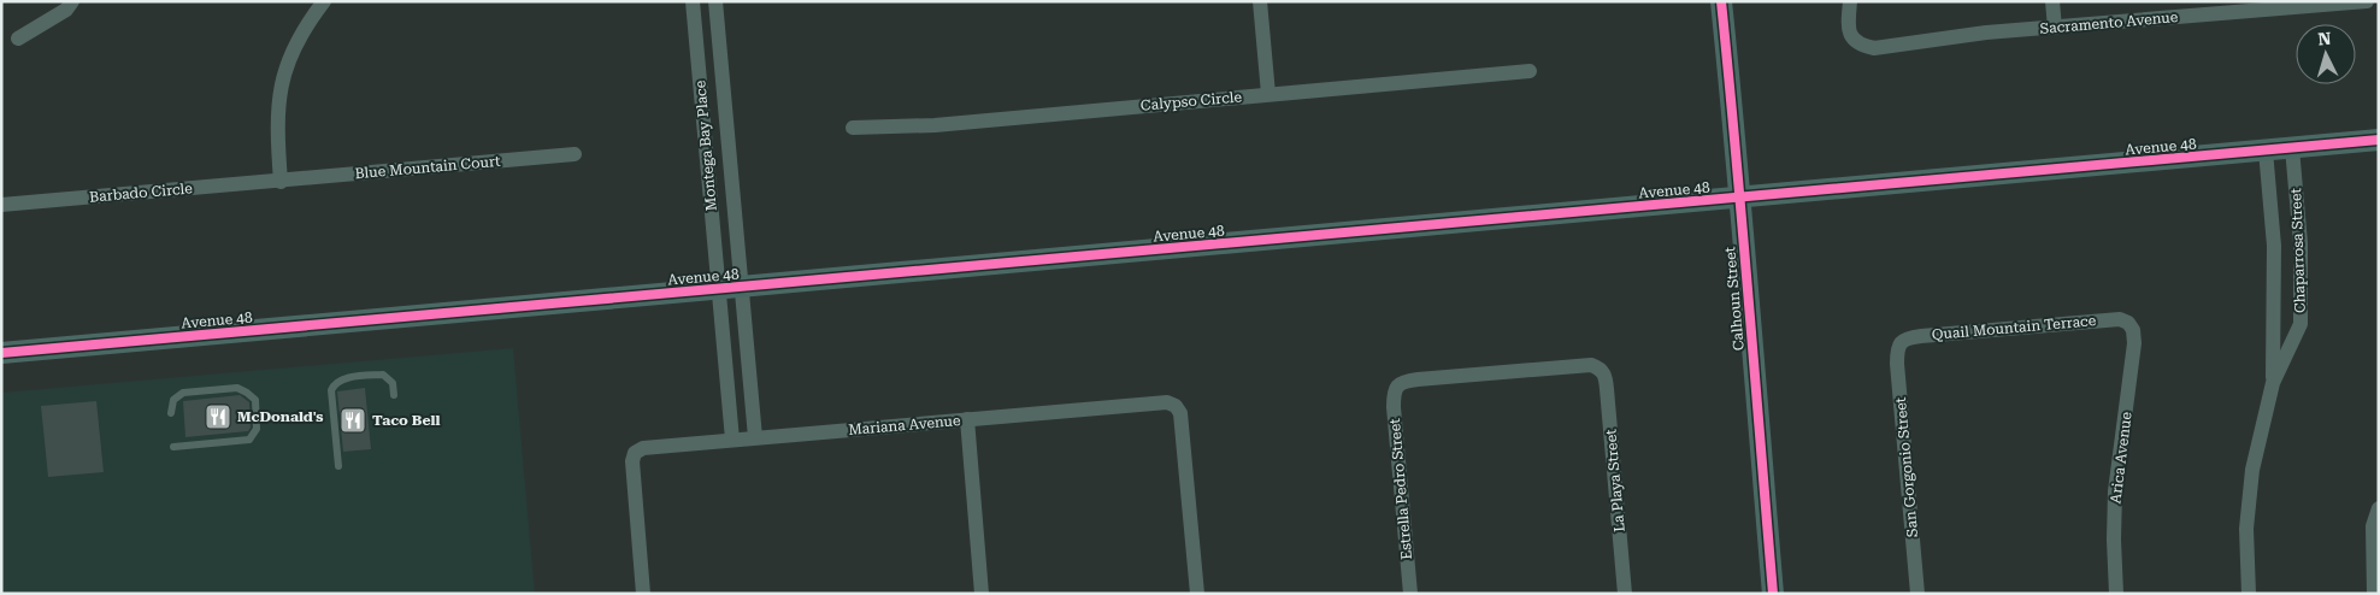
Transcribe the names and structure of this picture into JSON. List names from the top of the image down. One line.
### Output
{"streets":{"main road":["Avenue 48","Calhoun Street"],"street":["Sacramento Avenue","Calypso Circle","Montega Bay Place","Blue Mountain Court","Barbado Circle","Chaparrosa Street","Quail Mountain Terrace","Mariana Avenue","Arica Avenue","San Gorgonio Street","La Playa Street","Estrella Pedro Street"]},"crossings":[["Montega Bay Place","Avenue 48"],["Montega Bay Place","Mariana Avenue"],["Avenue 48","Chaparrosa Street"],["Avenue 48","Calhoun Street"],["Blue Mountain Court","Barbado Circle"],["Quail Mountain Terrace","Arica Avenue"],["Quail Mountain Terrace","San Gorgonio Street"],["La Playa Street","Estrella Pedro Street"]],"places":{"restaurant":["McDonald's","Taco Bell"]},"north":"top"}
